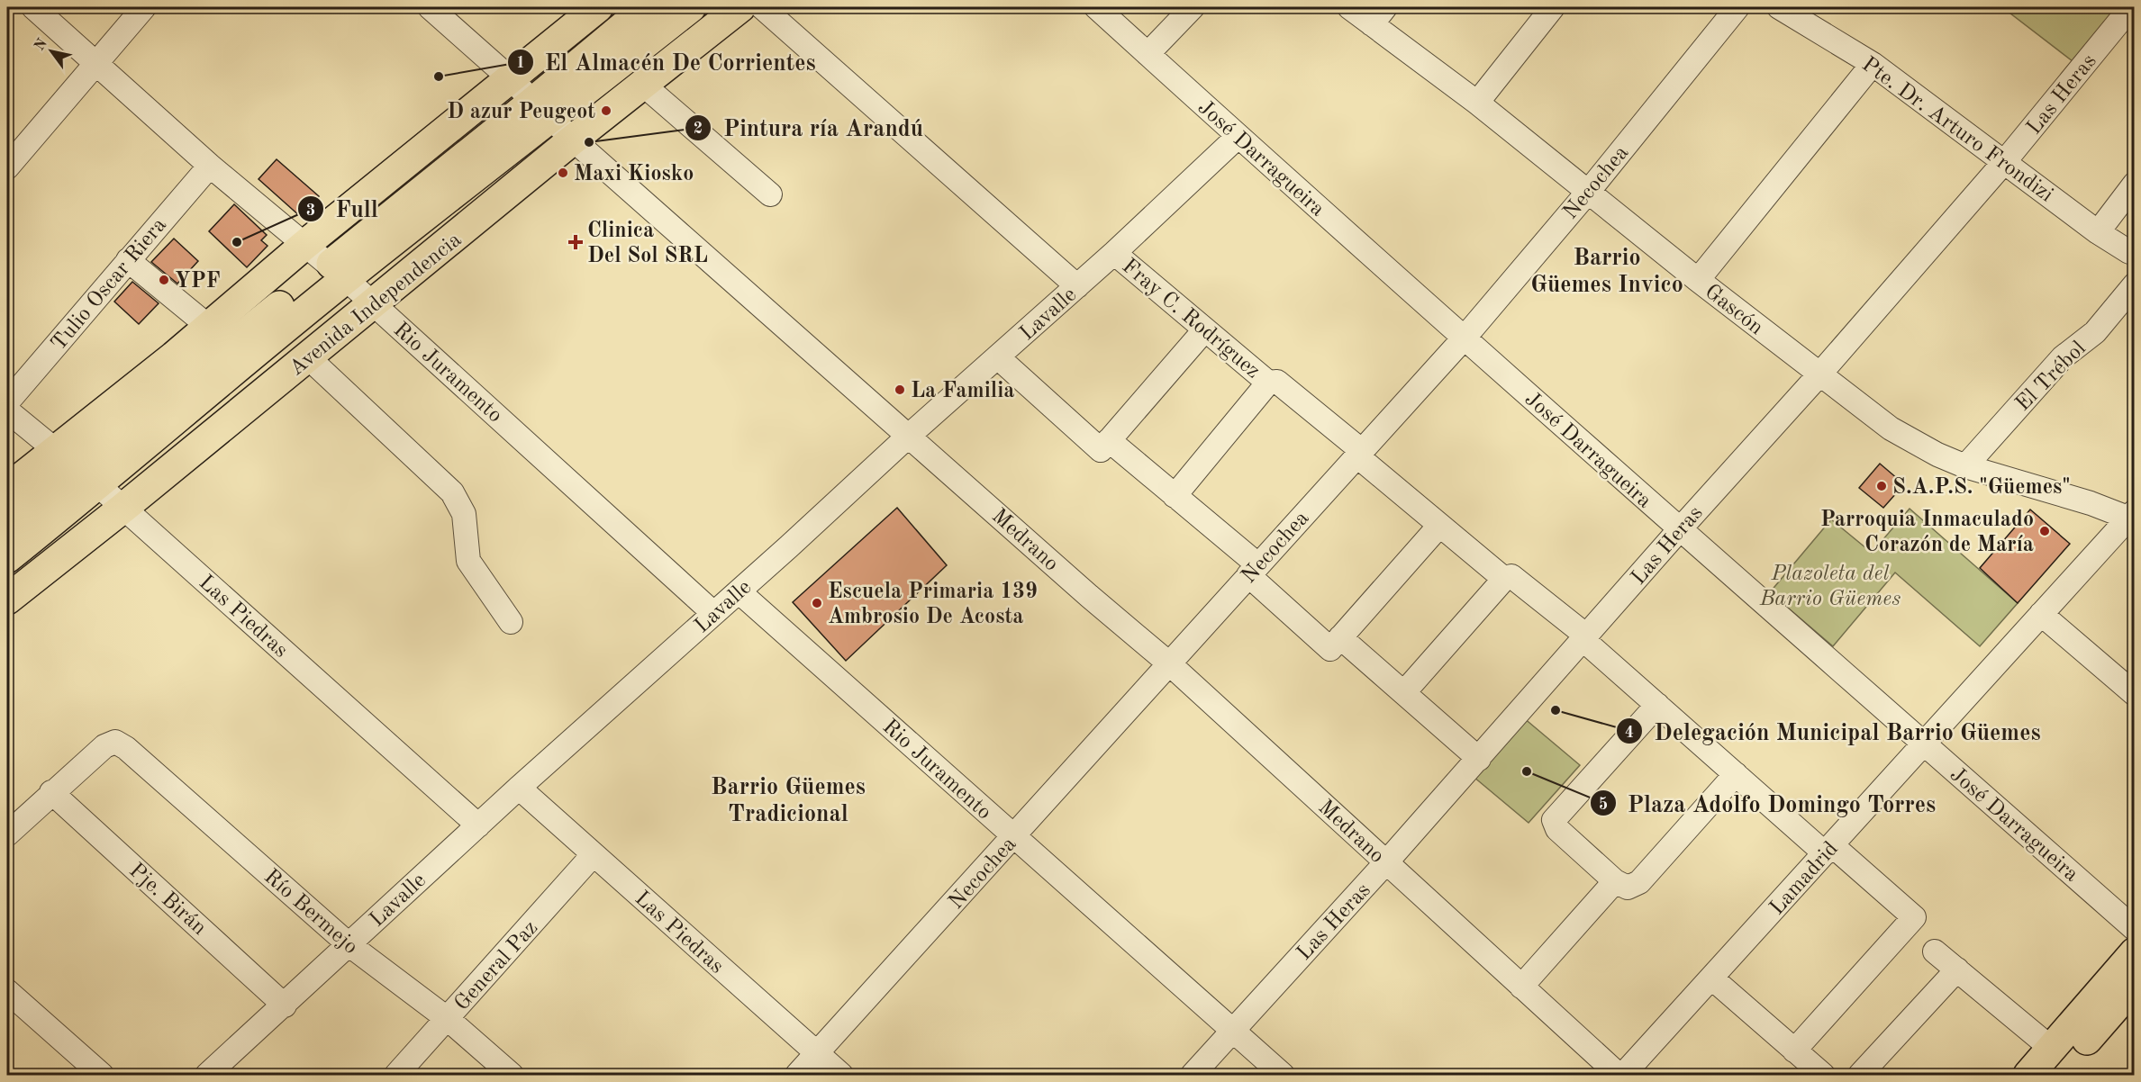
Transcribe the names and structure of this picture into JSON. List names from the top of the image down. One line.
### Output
{"streets":{"main road":["Avenida Independencia"],"street":["Las Heras","Pte. Dr. Arturo Frondizi","José Darragueira","Necochea","Tulio Oscar Riera","Gascón","Lavalle","Fray C. Rodríguez","Rio Juramento","El Trébol","Medrano","Las Piedras","Lamadrid","Pje. Birán","Río Bermejo","General Paz"]},"crossings":[["Las Heras","Pte. Dr. Arturo Frondizi"],["Las Heras","José Darragueira"],["Las Heras","Gascón"],["Las Heras","Rio Juramento"],["Las Heras","Medrano"],["José Darragueira","Necochea"],["José Darragueira","Lavalle"],["José Darragueira","Lamadrid"],["Necochea","Gascón"],["Necochea","Fray C. Rodríguez"],["Necochea","Rio Juramento"],["Necochea","Medrano"],["Necochea","Las Piedras"],["Tulio Oscar Riera","Rio Juramento"],["Avenida Independencia","Rio Juramento"],["Avenida Independencia","Medrano"],["Avenida Independencia","Las Piedras"],["Gascón","El Trébol"],["Gascón","Lamadrid"],["Lavalle","Fray C. Rodríguez"],["Lavalle","Rio Juramento"],["Lavalle","Medrano"],["Lavalle","Las Piedras"],["Lavalle","Pje. Birán"],["Lavalle","Río Bermejo"],["Medrano","Lamadrid"],["Las Piedras","General Paz"],["Pje. Birán","Río Bermejo"],["Río Bermejo","General Paz"]],"districts":["Barrio Güemes Invico","Barrio Güemes Tradicional"],"parks":["Plazoleta del Barrio Güemes"],"places":{"other":["El Almacén De Corrientes","D azur Peugeot","Pintura ría Arandú","Maxi Kiosko","Full","YPF","La Familia","S.A.P.S. \"Güemes\"","Parroquia Inmaculado Corazón de María","Escuela Primaria 139 Ambrosio De Acosta","Delegación Municipal Barrio Güemes","Plaza Adolfo Domingo Torres"],"health":["Clinica Del Sol SRL"]},"north":"top left"}
